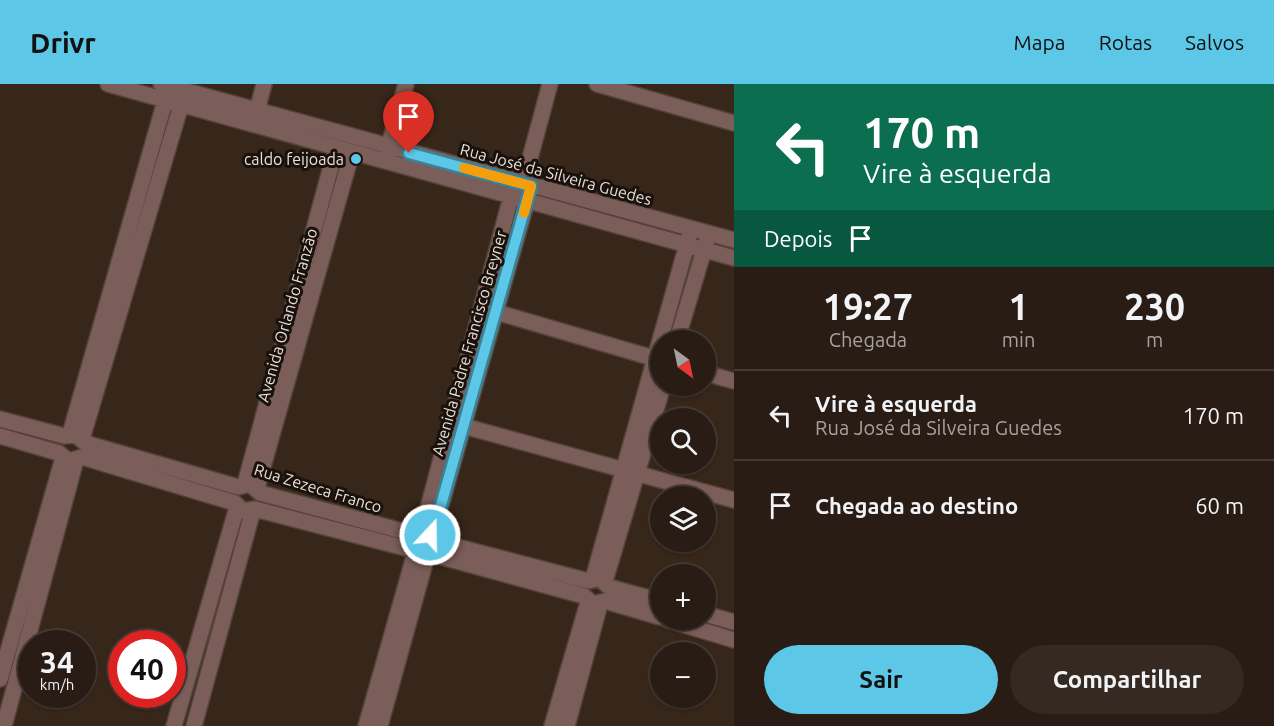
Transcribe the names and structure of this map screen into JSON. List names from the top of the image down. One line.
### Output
{"streets":{"street":["Rua José da Silveira Guedes","Avenida Orlando Franzão","Avenida Padre Francisco Breyner","Rua Zezeca Franco"]},"crossings":[["Rua José da Silveira Guedes","Avenida Orlando Franzão"],["Rua José da Silveira Guedes","Avenida Padre Francisco Breyner"],["Avenida Orlando Franzão","Rua Zezeca Franco"],["Avenida Padre Francisco Breyner","Rua Zezeca Franco"]],"places":["caldo feijoada"],"north":"bottom right","page":{"header":"Drivr","nav":["Mapa","Rotas","Salvos"],"turn":["170 m","Vire à esquerda"],"then":"Depois","eta":["19:27","Chegada","1","min","230","m"],"map_buttons":["+","−"],"list":[{"name":"Vire à esquerda","note":"Rua José da Silveira Guedes","value":"170 m"},{"name":"Chegada ao destino","value":"60 m"}],"speed":"34 km/h","limit":"40","buttons":["Sair","Compartilhar"]}}
